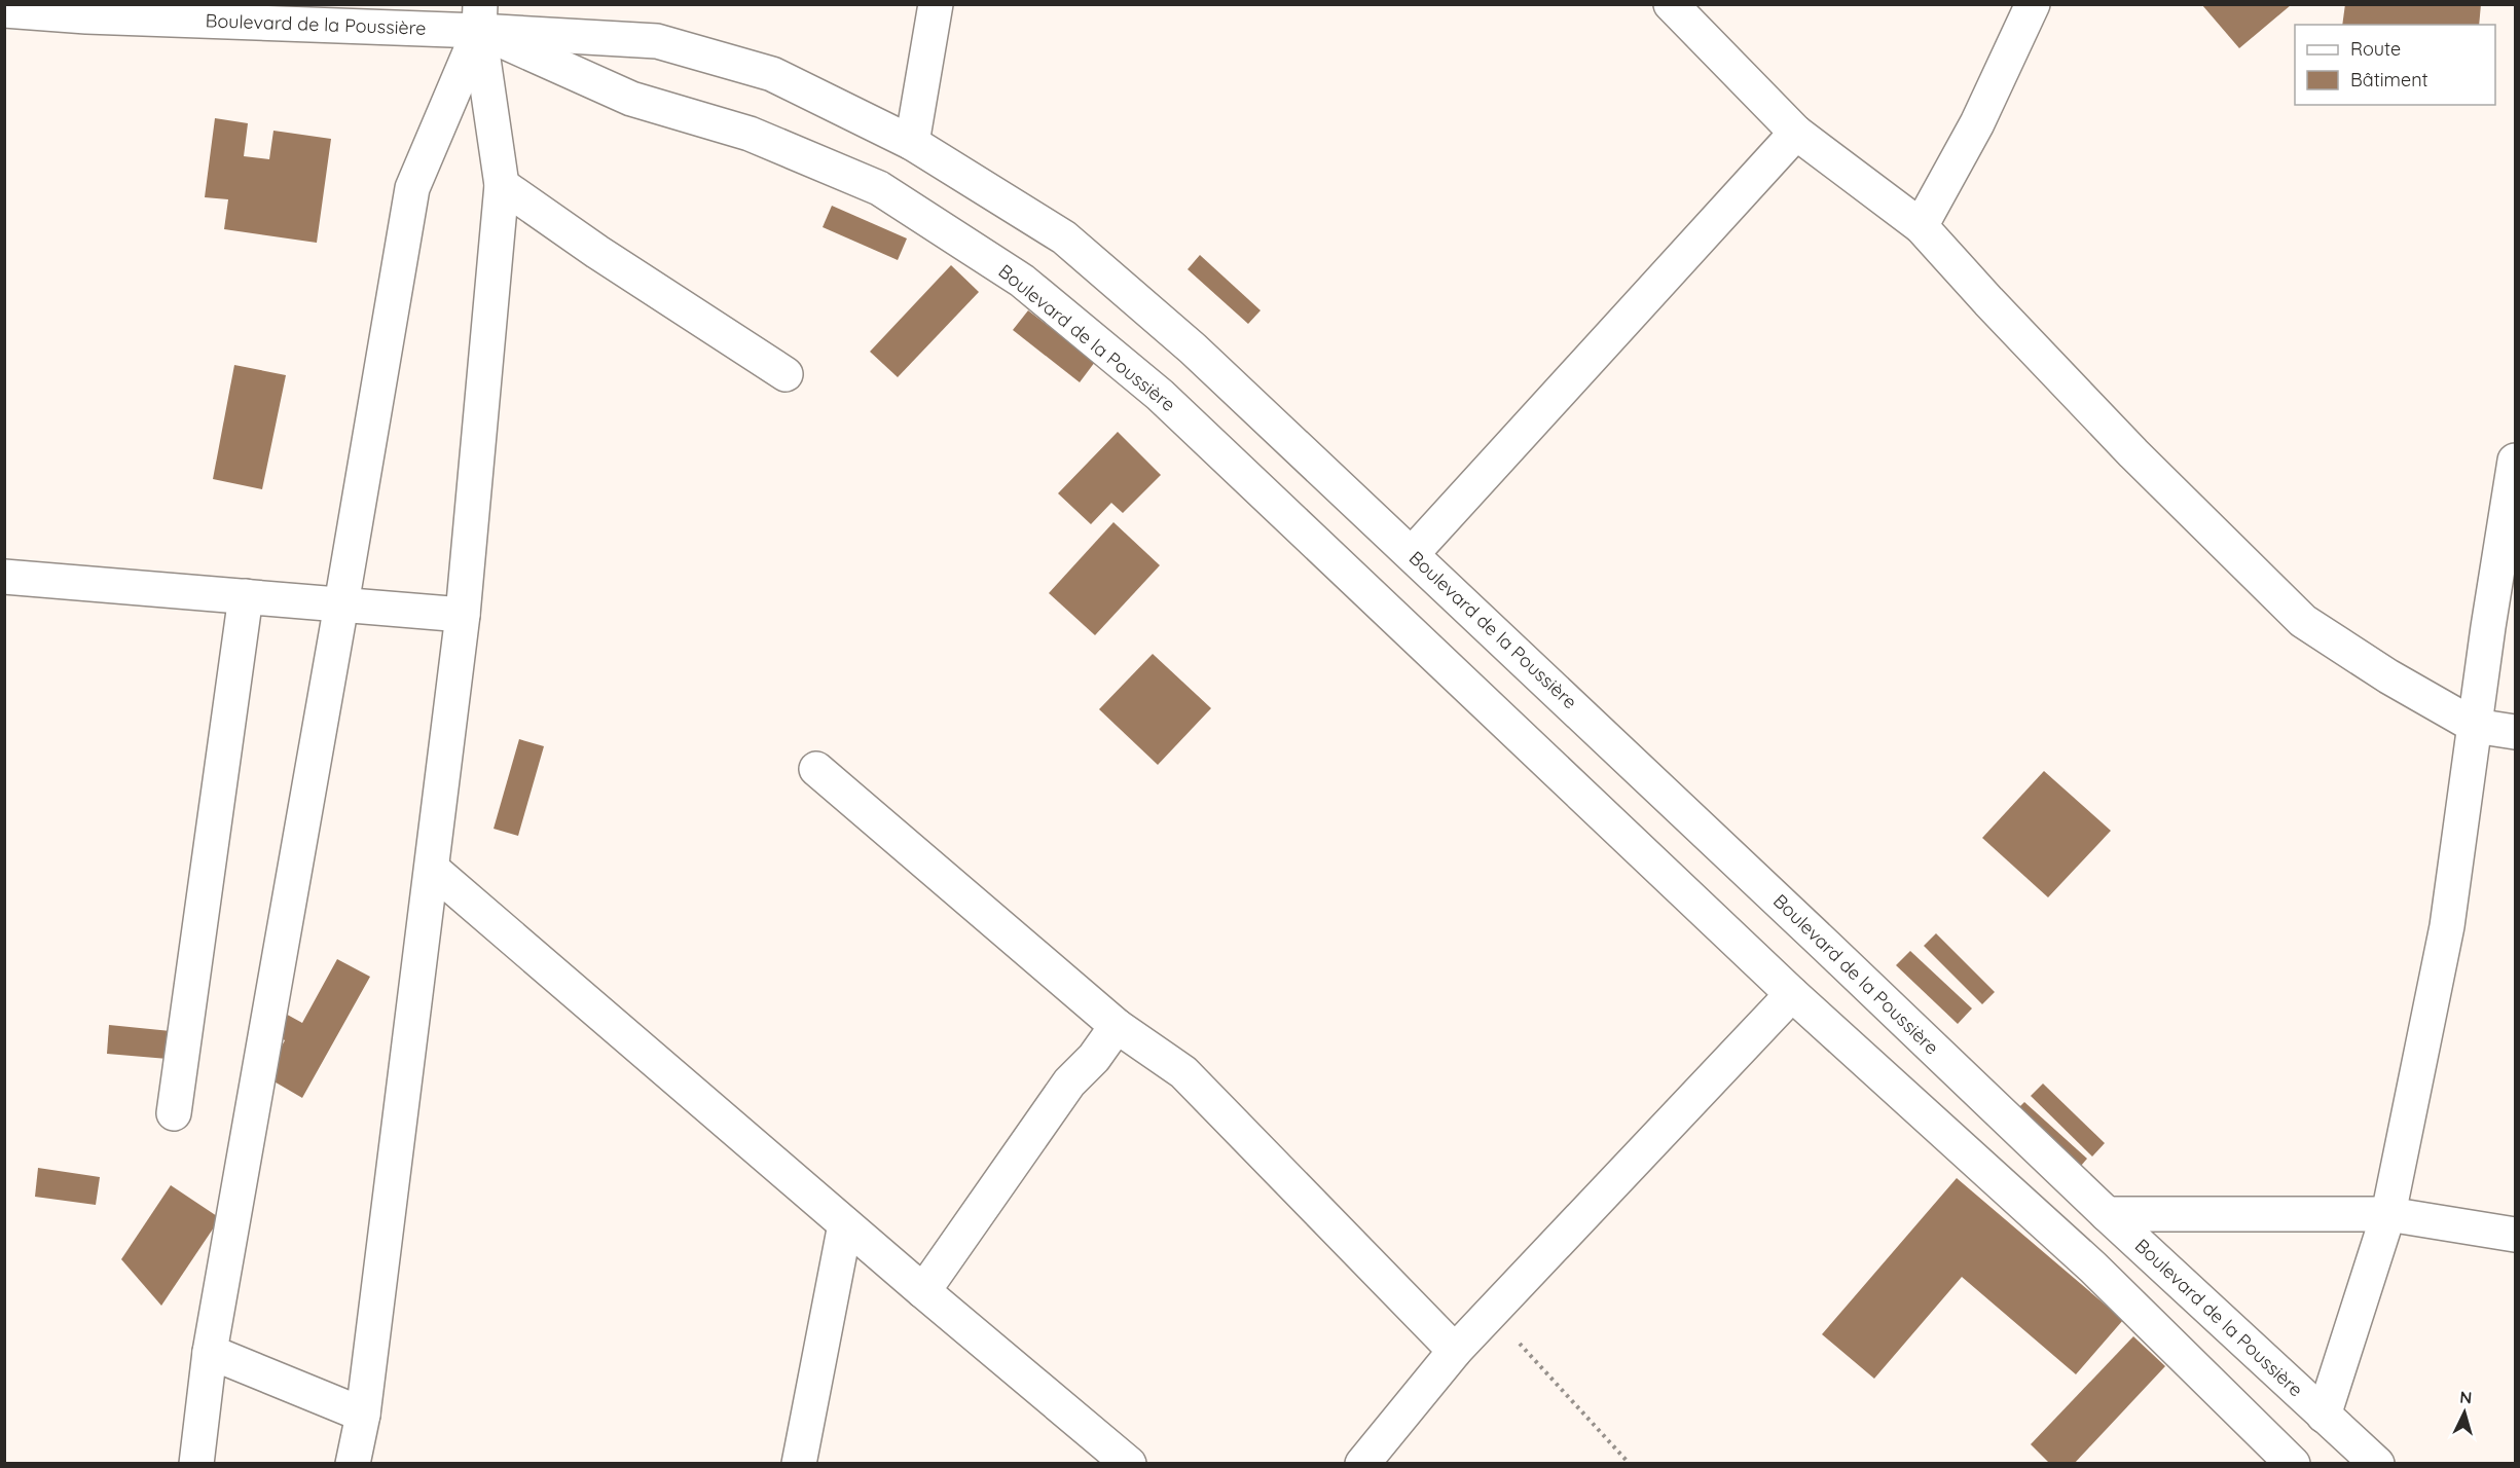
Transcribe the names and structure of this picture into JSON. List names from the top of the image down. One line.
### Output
{"streets":{"street":["Boulevard de la Poussière"]},"legend":["Route","Bâtiment"],"north":"top"}
